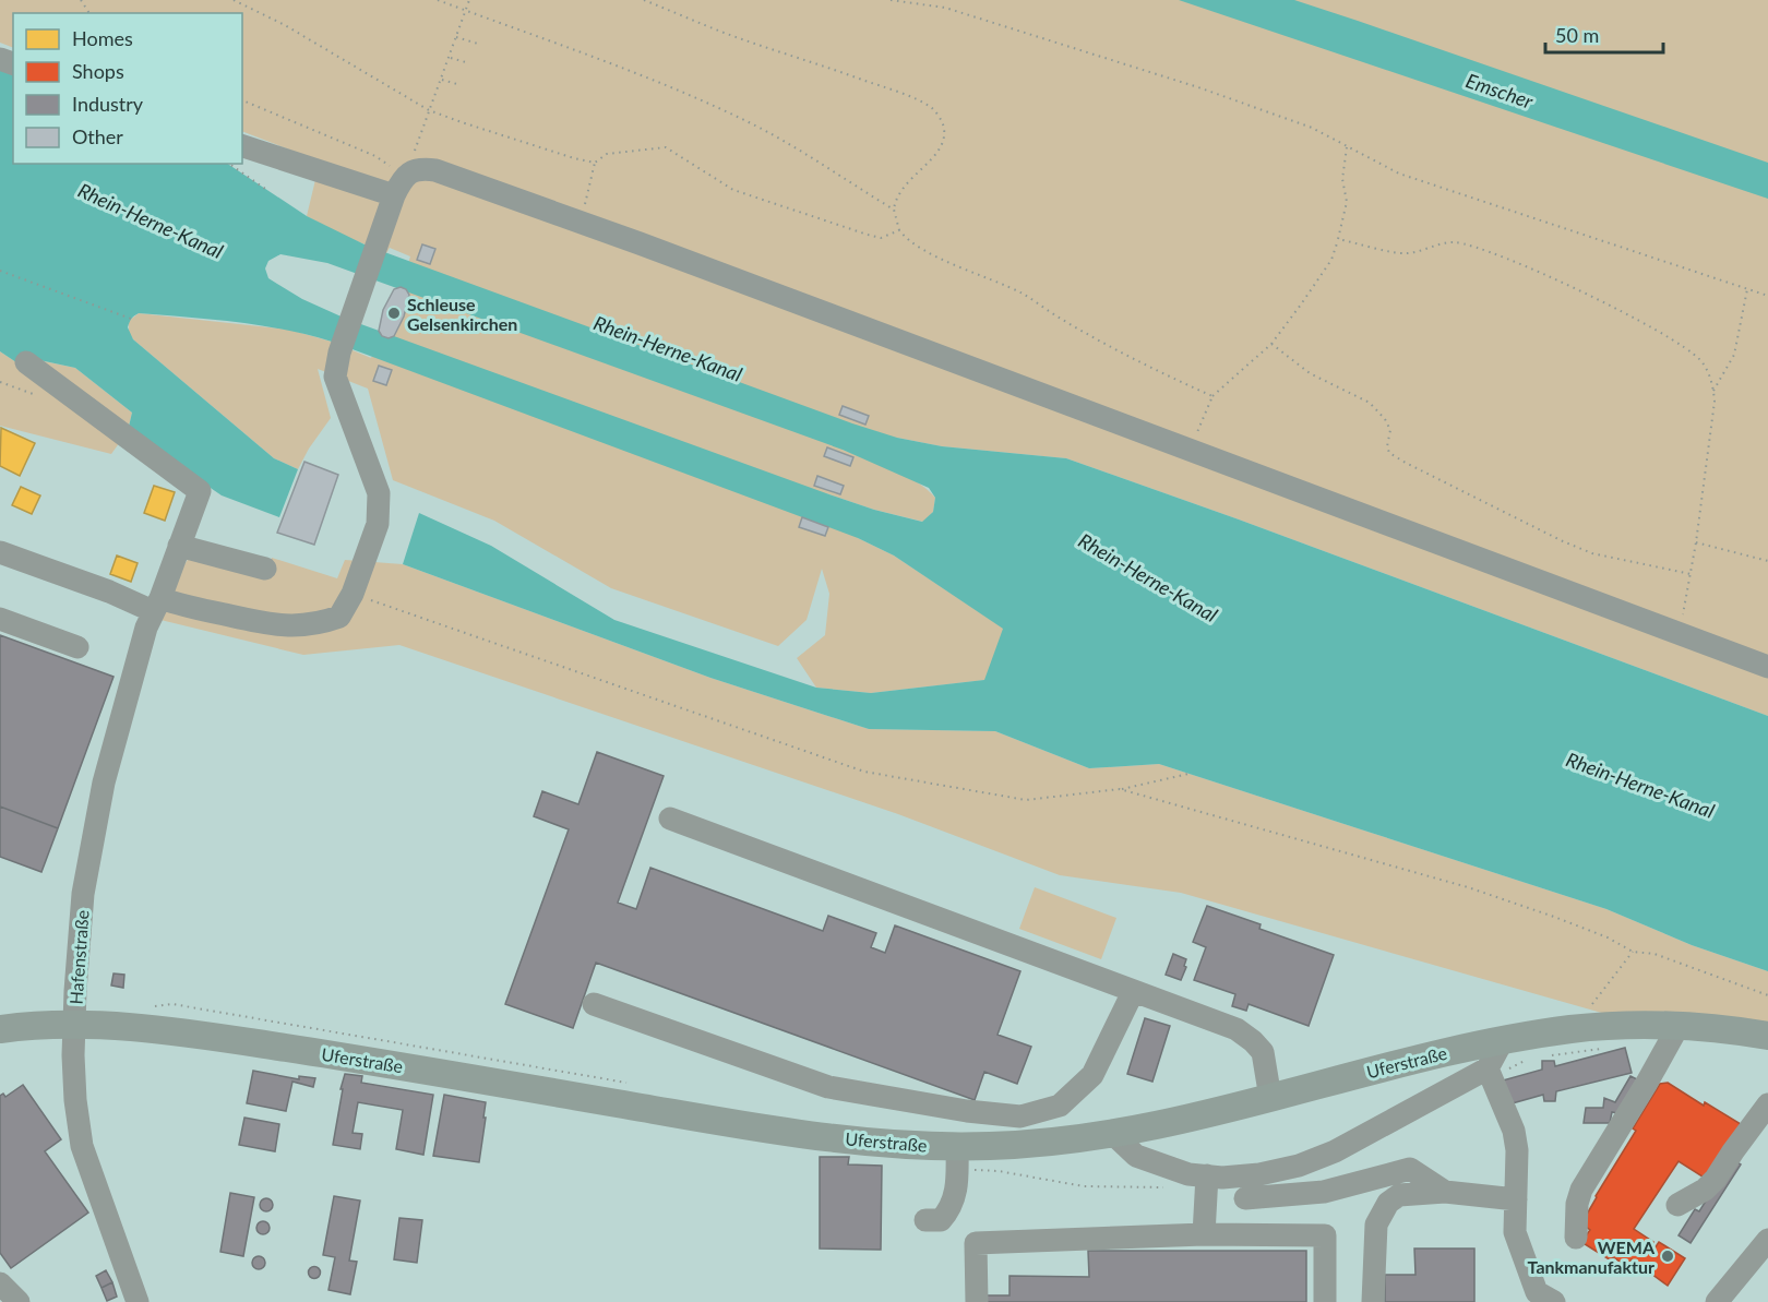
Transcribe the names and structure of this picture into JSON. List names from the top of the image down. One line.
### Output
{"streets":{"main road":["Uferstraße"],"street":["Hafenstraße"]},"crossings":[["Hafenstraße","Uferstraße"]],"water":["Emscher","Rhein-Herne-Kanal"],"places":["Schleuse Gelsenkirchen","WEMA Tankmanufaktur"],"legend":["Homes","Shops","Industry","Other"],"scale_bar":"50 m"}
